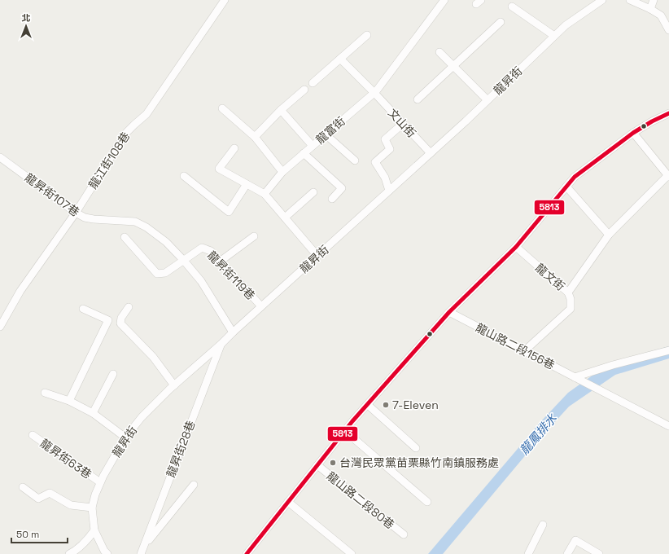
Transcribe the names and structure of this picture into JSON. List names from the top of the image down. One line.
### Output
{"streets":{"street":["龍昇街","文山街","龍富街","龍江街108巷","龍昇街107巷","龍昇街119巷","龍文街","龍山路二段156巷","龍昇街28巷","龍昇街63巷","龍山路二段80巷"]},"crossings":[["龍昇街","文山街"],["龍昇街","龍昇街107巷"],["龍昇街","龍昇街119巷"],["龍昇街","龍昇街28巷"],["龍昇街","龍昇街63巷"],["文山街","龍富街"],["龍江街108巷","龍昇街107巷"],["龍昇街107巷","龍昇街119巷"],["龍文街","龍山路二段156巷"]],"water":["龍鳳排水"],"places":["7-Eleven","台灣民眾黨苗栗縣竹南鎮服務處"],"lines":["transit line 5813"],"scale_bar":"50 m","north":"top"}
